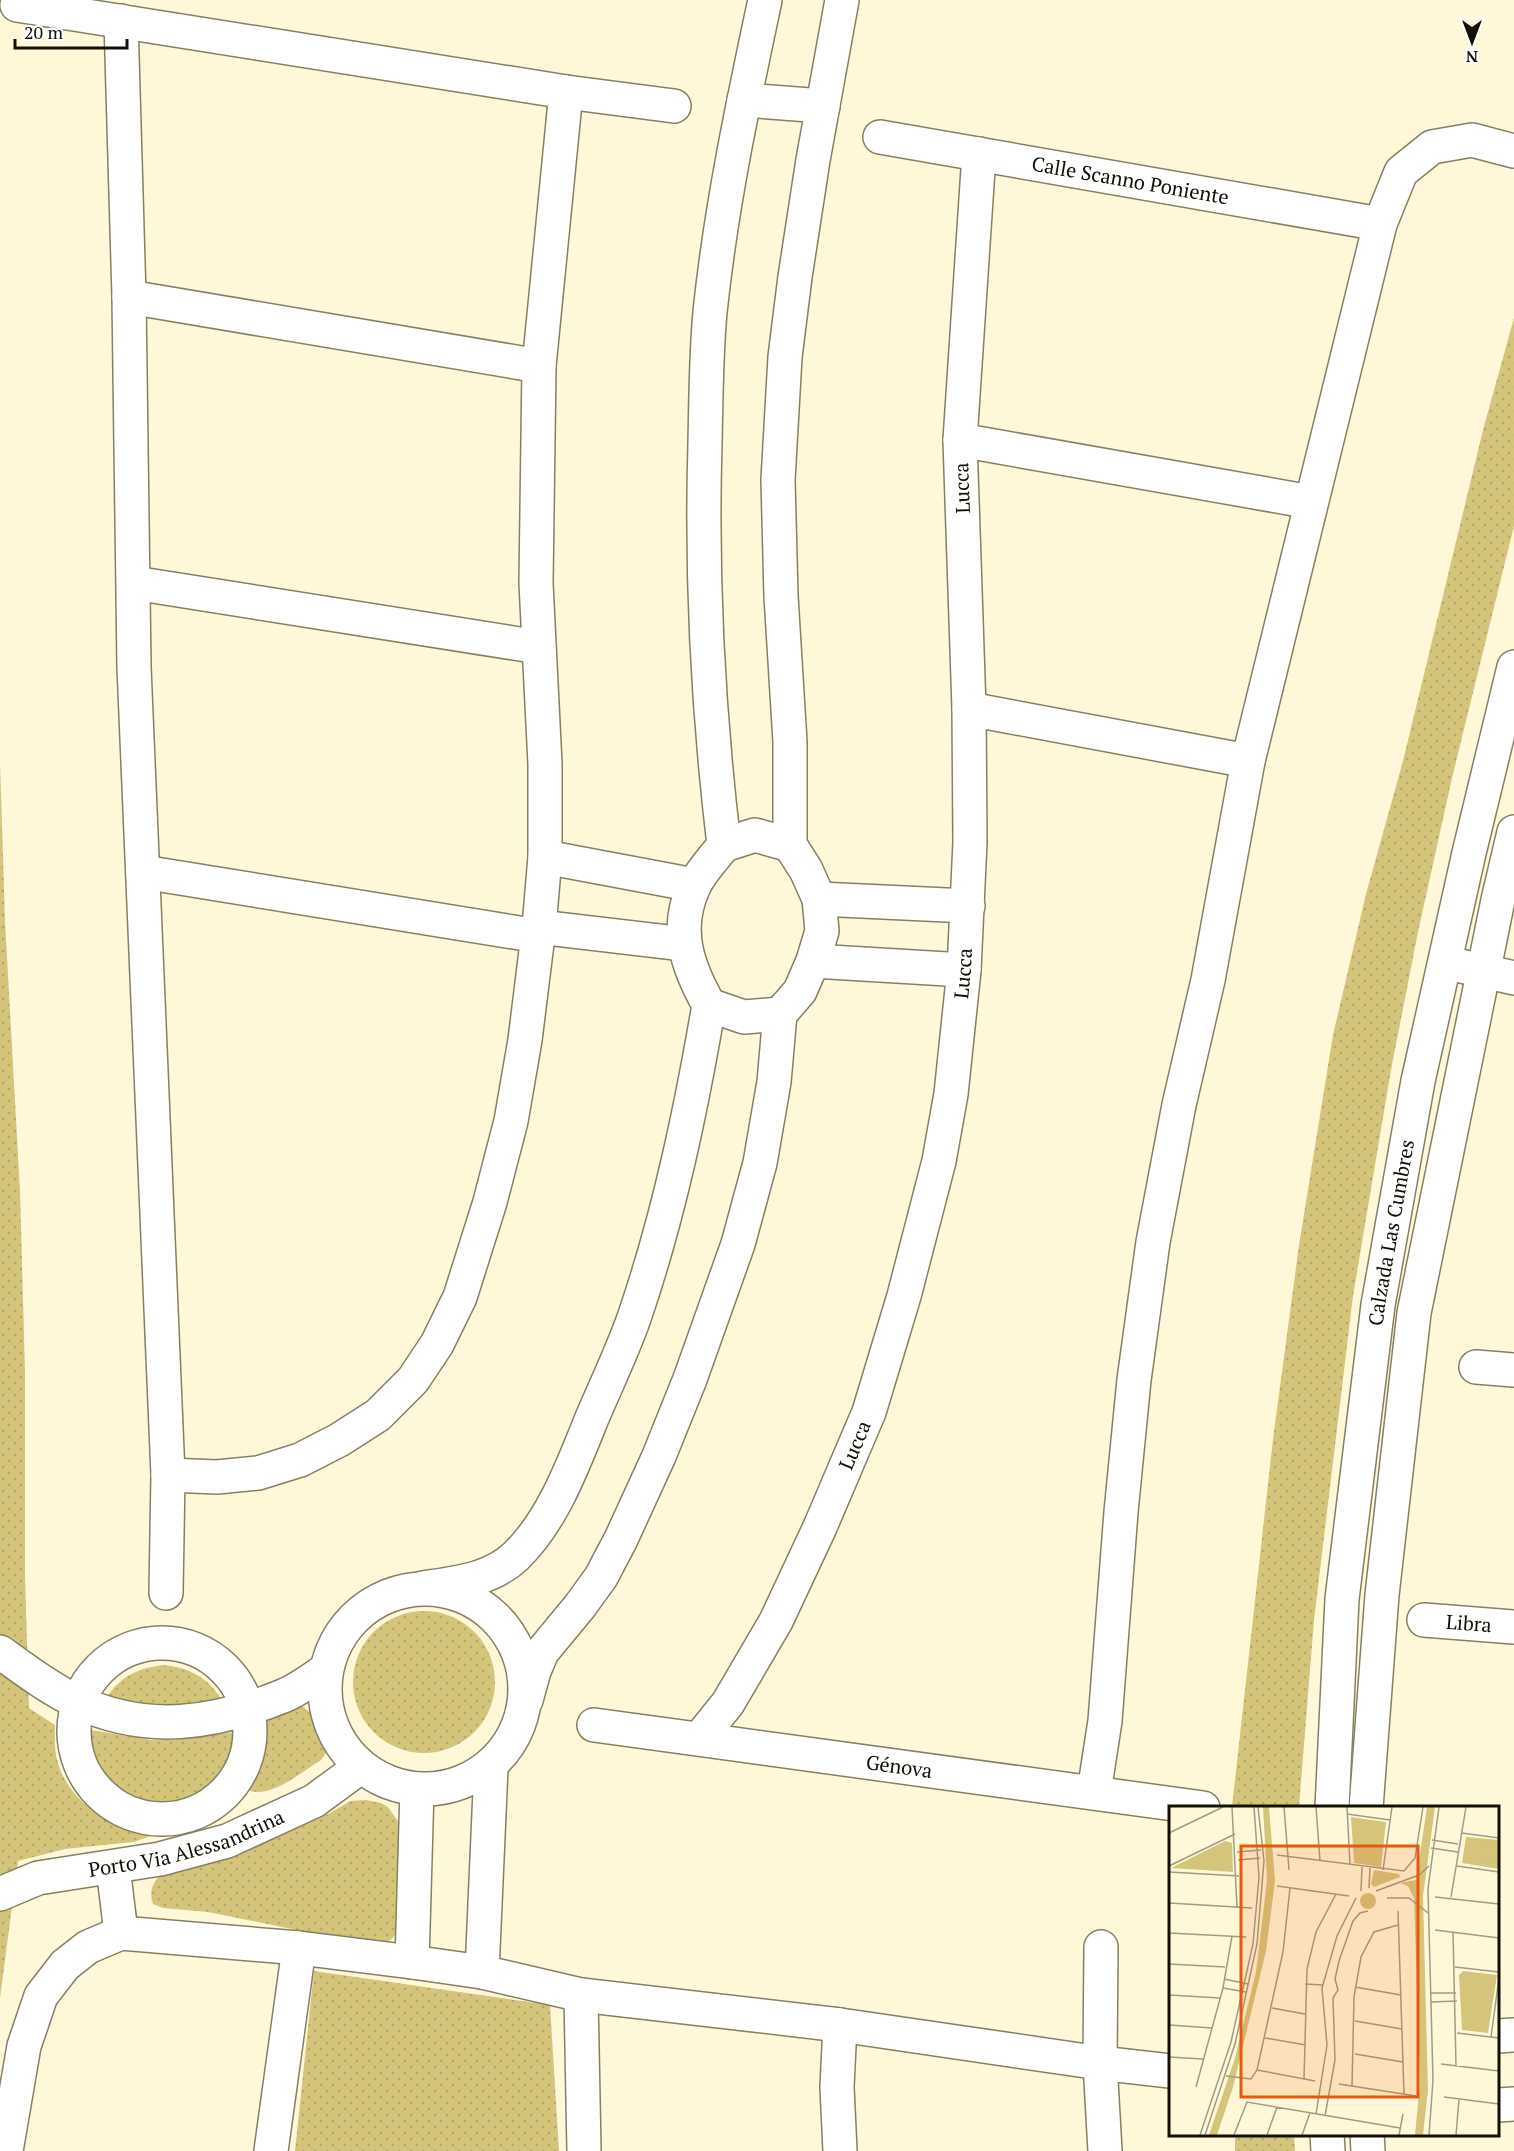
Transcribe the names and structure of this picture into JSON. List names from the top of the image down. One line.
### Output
{"streets":{"street":["Calle Scanno Poniente","Lucca","Calzada Las Cumbres","Libra","Génova","Porto Via Alessandrina"]},"crossings":[["Calle Scanno Poniente","Lucca"],["Lucca","Génova"]],"scale_bar":"20 m","north":"bottom"}
